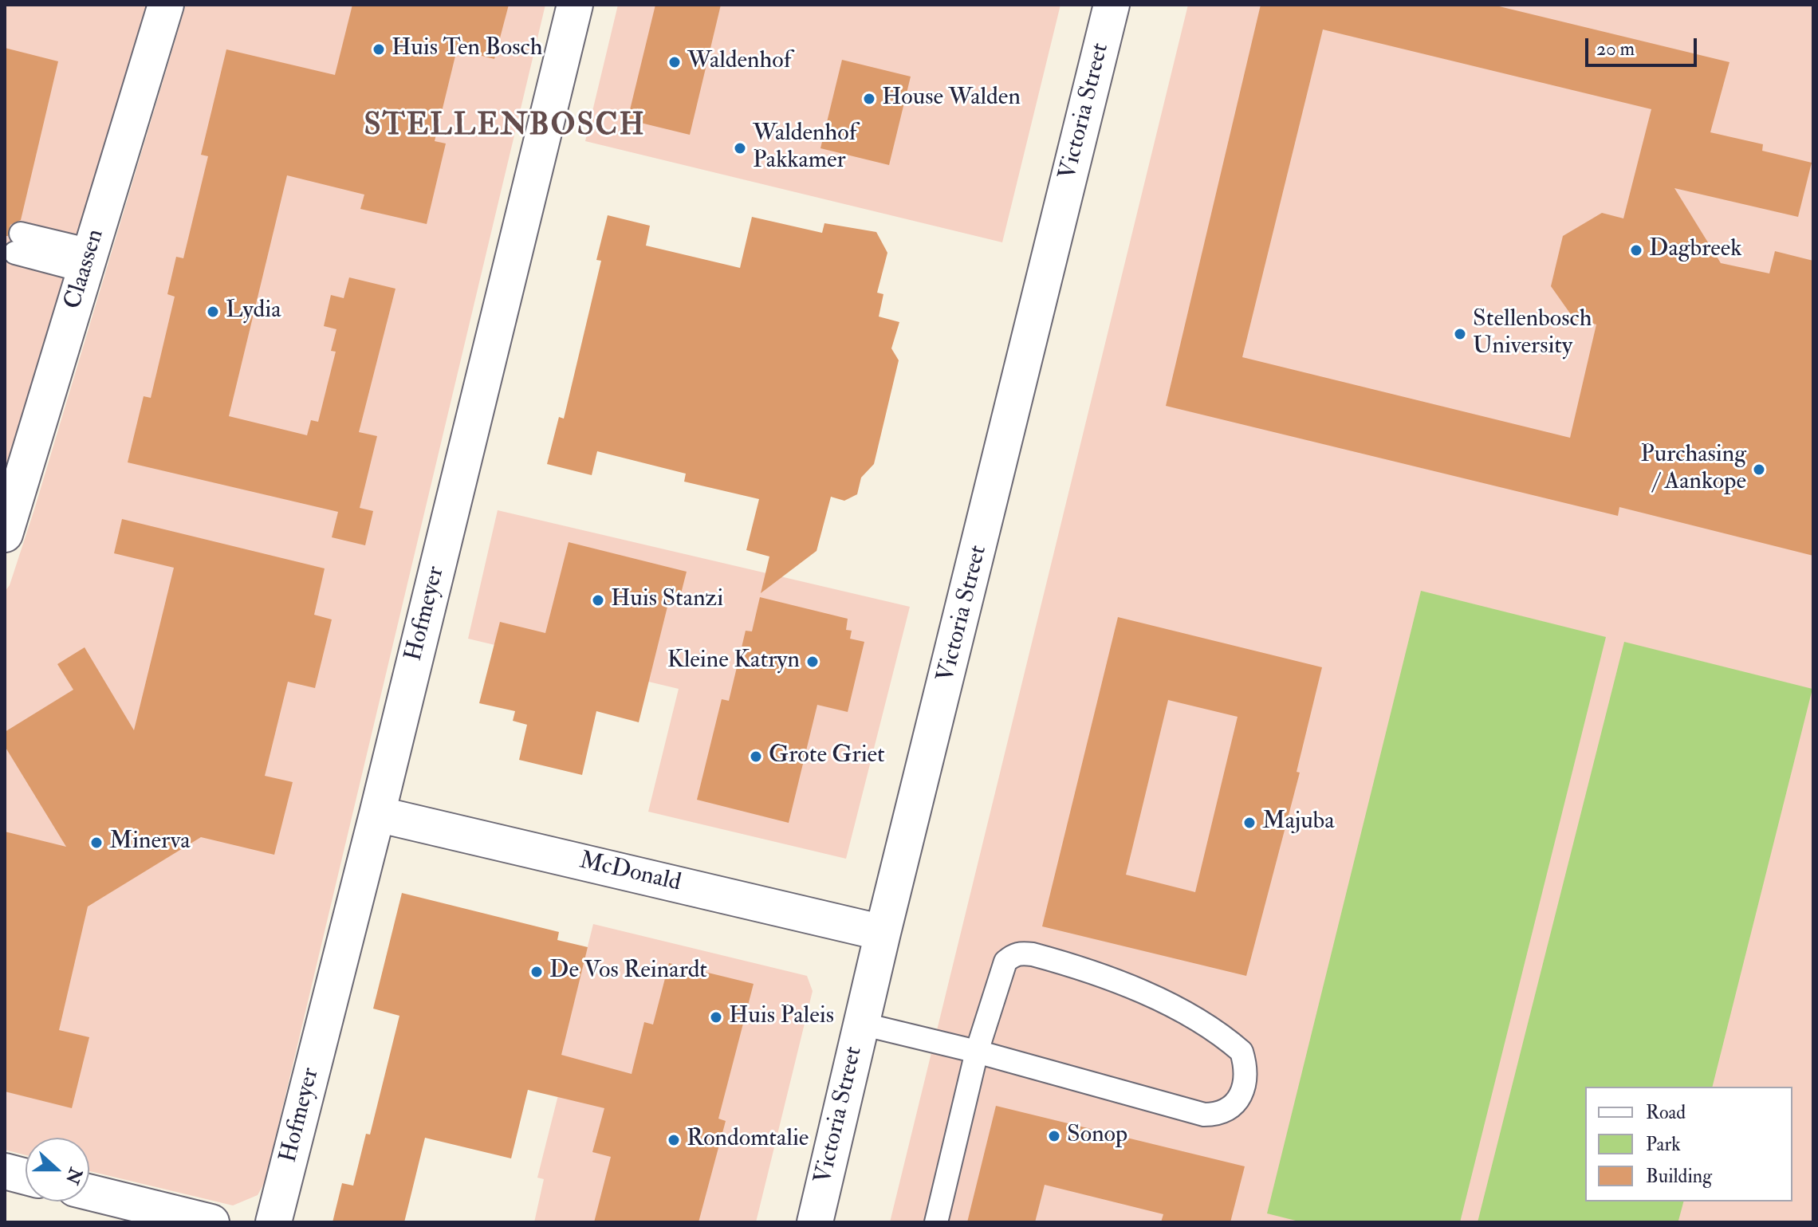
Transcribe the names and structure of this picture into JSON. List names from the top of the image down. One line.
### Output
{"streets":{"street":["Victoria Street","Claassen","Hofmeyer","McDonald"]},"crossings":[["Victoria Street","McDonald"],["Hofmeyer","McDonald"]],"districts":["STELLENBOSCH"],"places":["Huis Ten Bosch","Waldenhof","House Walden","Waldenhof Pakkamer","Dagbreek","Lydia","Stellenbosch University","Purchasing / Aankope","Huis Stanzi","Kleine Katryn","Grote Griet","Majuba","Minerva","De Vos Reinardt","Huis Paleis","Sonop","Rondomtalie"],"legend":["Road","Park","Building"],"scale_bar":"20 m","north":"right"}
